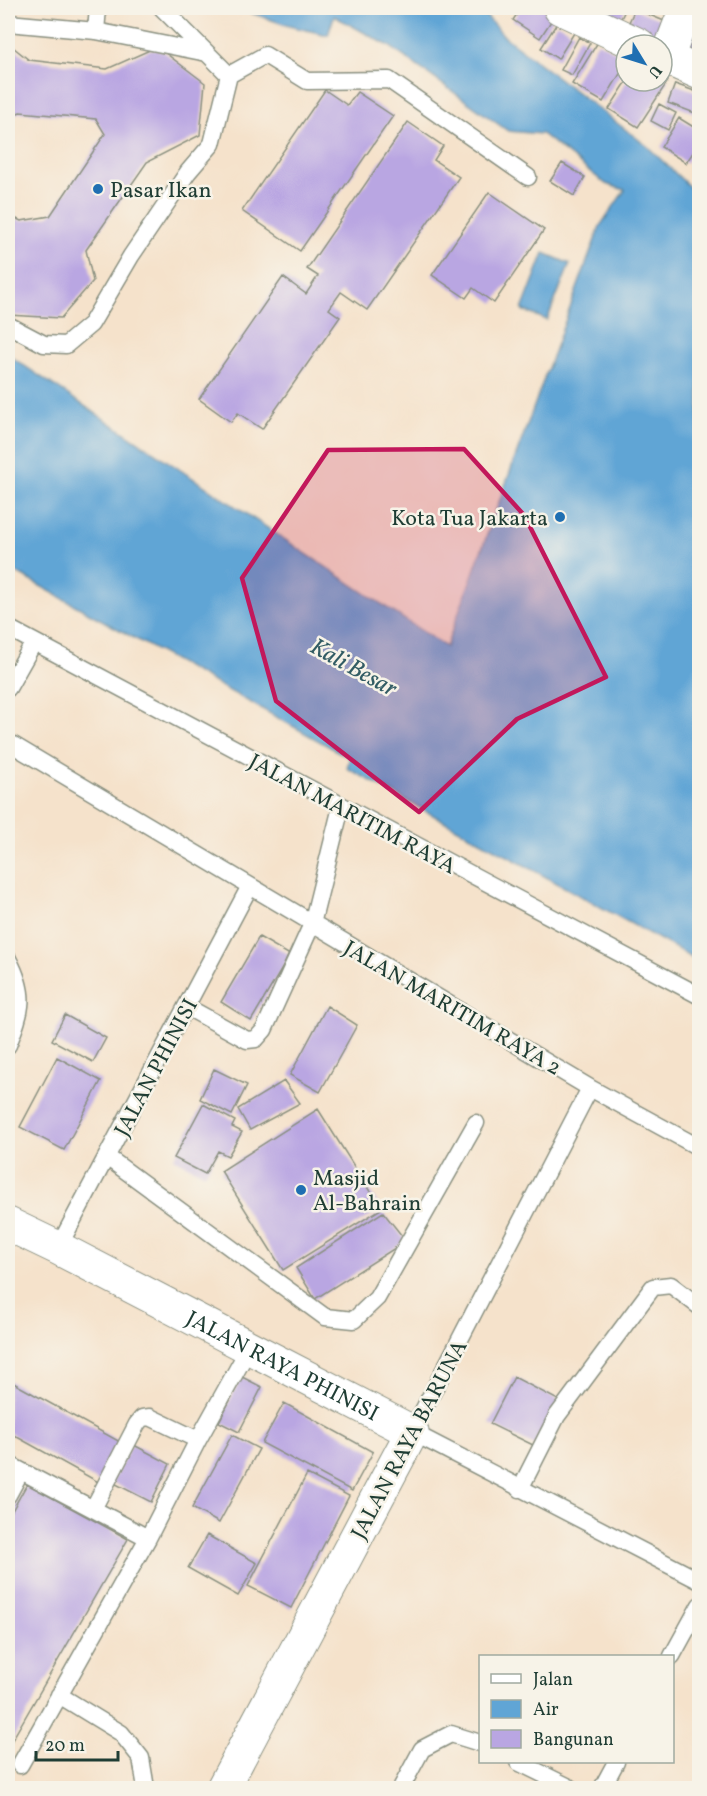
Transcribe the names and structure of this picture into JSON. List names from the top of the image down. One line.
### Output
{"streets":{"street":["JALAN RAYA PHINISI","JALAN RAYA BARUNA"],"lane":["JALAN MARITIM RAYA","JALAN MARITIM RAYA 2","JALAN PHINISI"]},"crossings":[["JALAN MARITIM RAYA 2","JALAN PHINISI"],["JALAN MARITIM RAYA 2","JALAN RAYA BARUNA"],["JALAN PHINISI","JALAN RAYA PHINISI"],["JALAN RAYA PHINISI","JALAN RAYA BARUNA"]],"water":["Kali Besar"],"places":["Pasar Ikan","Kota Tua Jakarta","Masjid Al-Bahrain"],"legend":["Jalan","Air","Bangunan"],"scale_bar":"20 m","north":"bottom right"}
